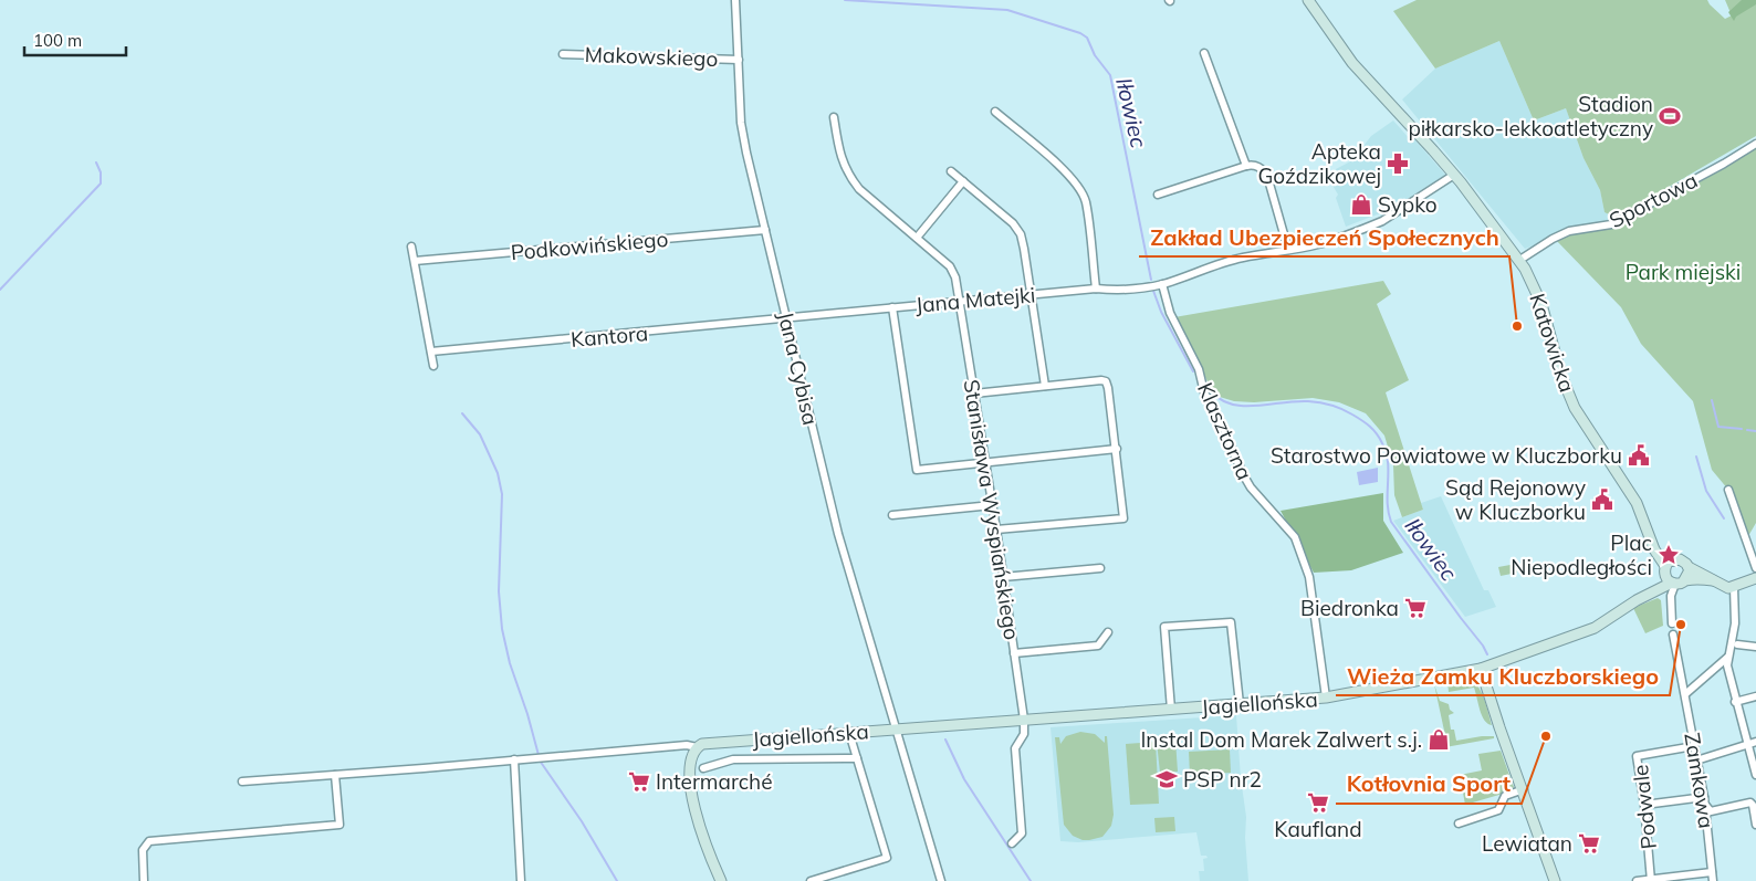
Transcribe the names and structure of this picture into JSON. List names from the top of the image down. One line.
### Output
{"streets":{"street":["Makowskiego","Sportowa","Podkowińskiego","Jana Matejki","Kantora","Katowicka","Jana Cybisa","Klasztorna","Stanisława Wyspiańskiego","Jagiellońska","Zamkowa","Podwale"]},"crossings":[["Makowskiego","Jana Cybisa"],["Sportowa","Katowicka"],["Podkowińskiego","Jana Cybisa"],["Jana Matejki","Kantora"],["Jana Matejki","Katowicka"],["Jana Matejki","Jana Cybisa"],["Jana Matejki","Klasztorna"],["Jana Matejki","Stanisława Wyspiańskiego"],["Kantora","Jana Cybisa"],["Katowicka","Jagiellońska"],["Jana Cybisa","Jagiellońska"],["Klasztorna","Jagiellońska"],["Stanisława Wyspiańskiego","Jagiellońska"],["Zamkowa","Podwale"]],"water":["Iłowiec"],"parks":["Park miejski"],"places":{"sports":["Stadion piłkarsko-lekkoatletyczny"],"pharmacy":["Apteka Goździkowej"],"shop":["Sypko","Instal Dom Marek Zalwert s.j."],"other":["Zakład Ubezpieczeń Społecznych","Wieża Zamku Kluczborskiego","Kotłovnia Sport"],"public building":["Starostwo Powiatowe w Kluczborku","Sąd Rejonowy w Kluczborku"],"place":["Plac Niepodległości"],"supermarket":["Biedronka","Intermarché","Kaufland","Lewiatan"],"school or university":["PSP nr2"]},"scale_bar":"100 m"}
